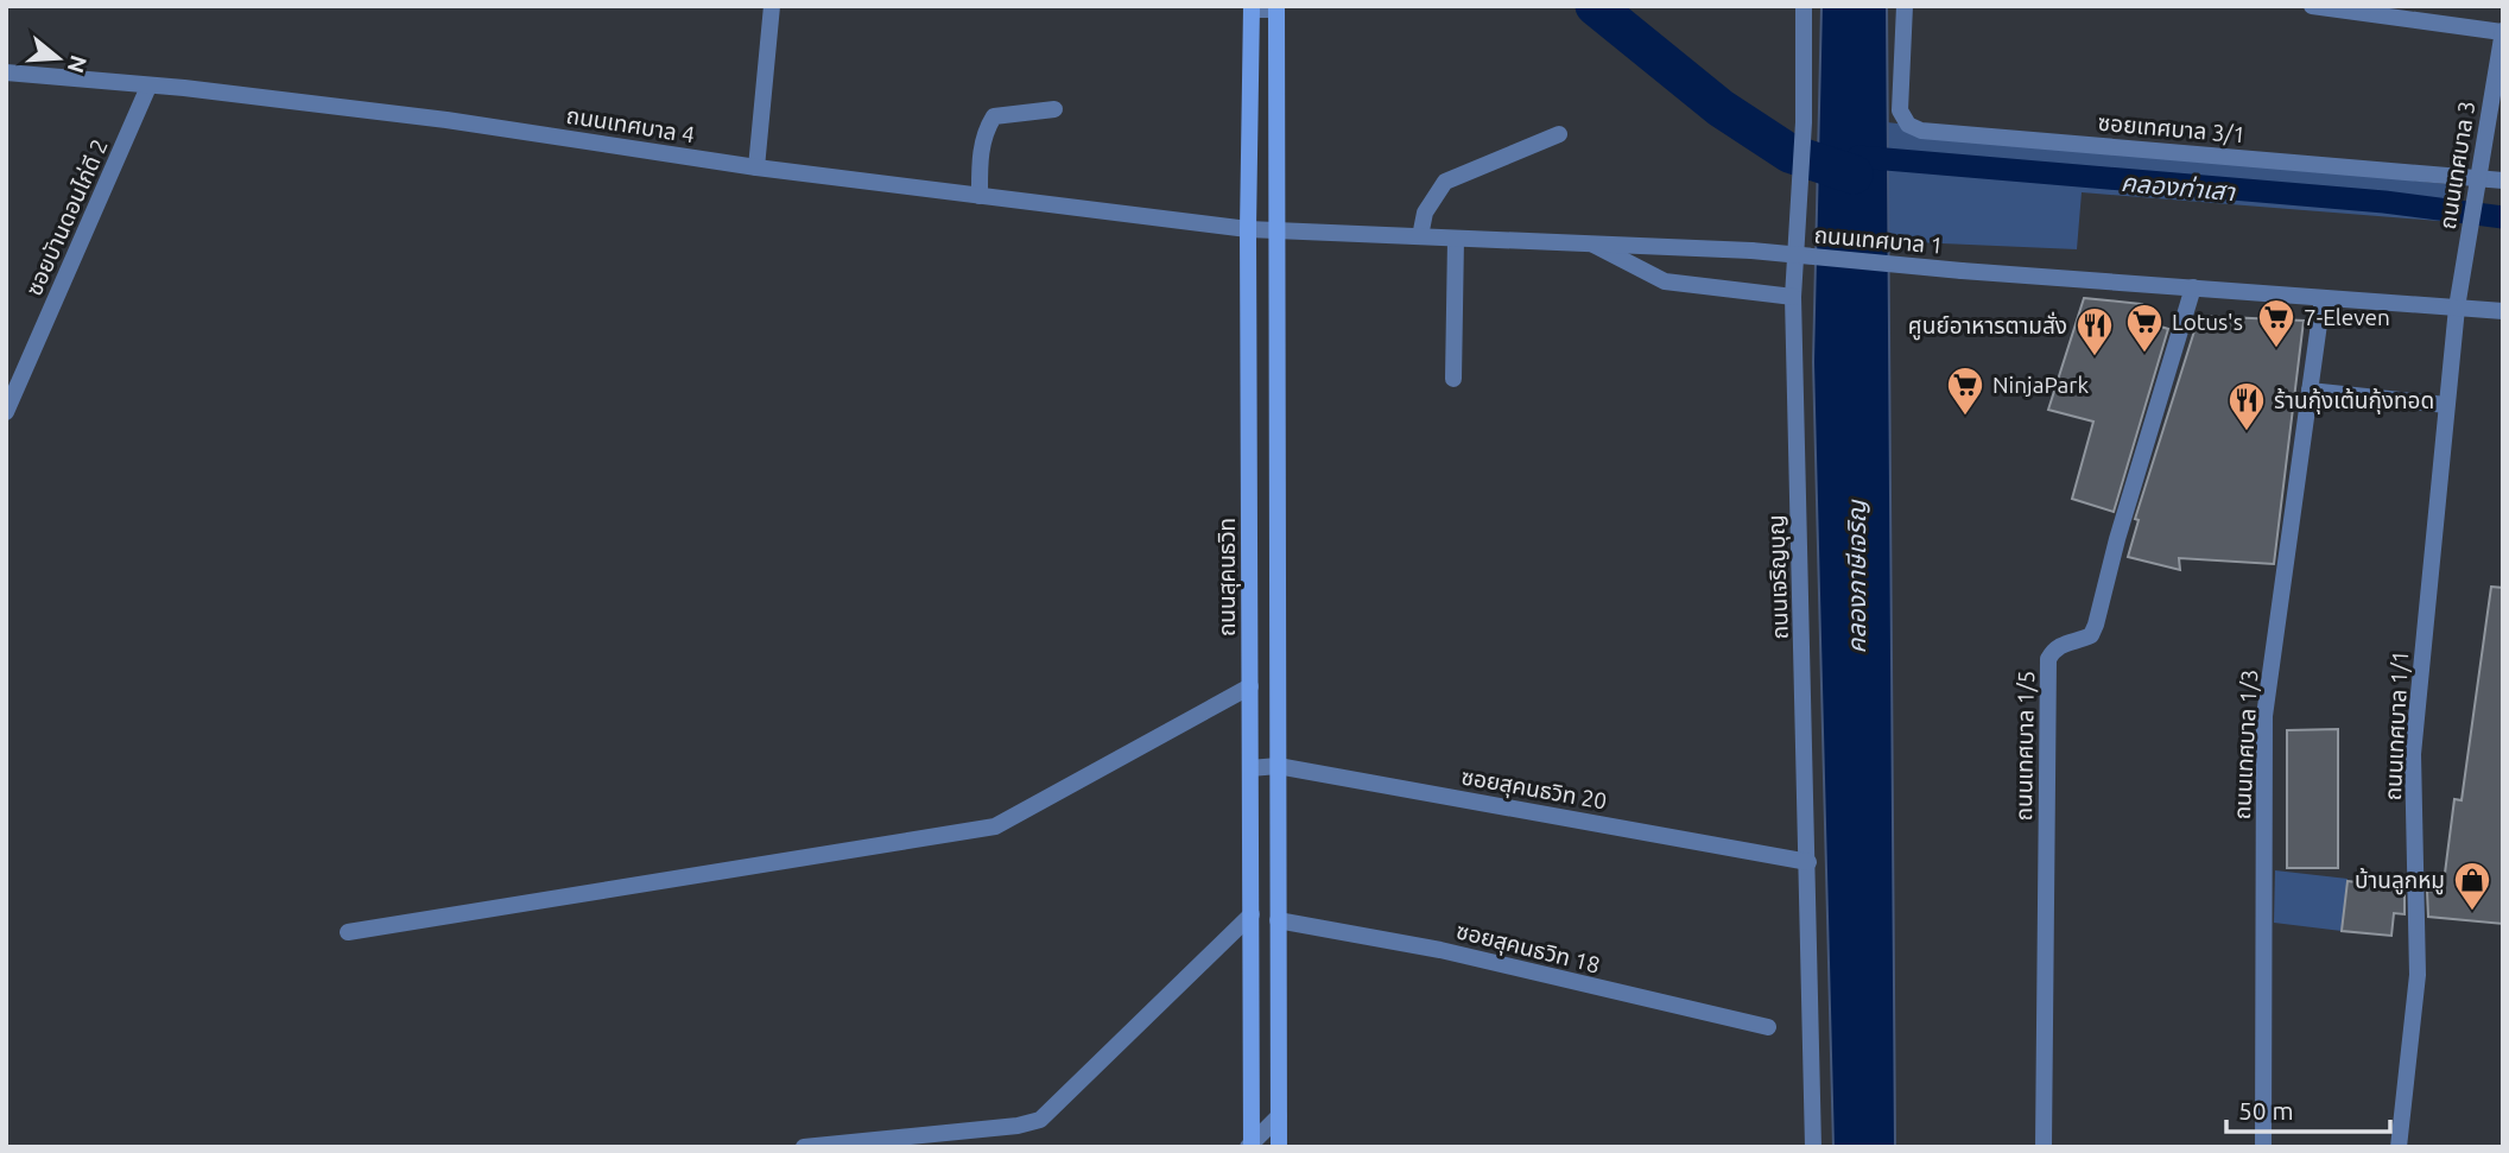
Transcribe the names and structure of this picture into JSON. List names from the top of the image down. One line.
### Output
{"streets":{"main road":["ถนนสุคนธวิท"],"street":["ถนนเทศบาล 4","ซอยเทศบาล 3/1","ถนนเทศบาล 3","ซอยบัานดอนไก่ดี 2","ถนนเทศบาล 1","ถนนเจริญบุญ","ถนนเทศบาล 1/1","ถนนเทศบาล 1/3","ถนนเทศบาล 1/5","ซอยสุคนธวิท 20","ซอยสุคนธวิท 18"]},"crossings":[["ถนนเทศบาล 4","ซอยบัานดอนไก่ดี 2"],["ถนนเทศบาล 4","ถนนเทศบาล 1"],["ถนนเทศบาล 4","ถนนสุคนธวิท"],["ซอยเทศบาล 3/1","ถนนเทศบาล 3"],["ถนนเทศบาล 3","ถนนเทศบาล 1"],["ถนนเทศบาล 3","ถนนเทศบาล 1/1"],["ถนนเทศบาล 1","ถนนสุคนธวิท"],["ถนนเทศบาล 1","ถนนเทศบาล 1/1"],["ถนนเทศบาล 1","ถนนเทศบาล 1/3"],["ถนนเทศบาล 1","ถนนเทศบาล 1/5"],["ถนนสุคนธวิท","ซอยสุคนธวิท 20"],["ถนนเจริญบุญ","ซอยสุคนธวิท 20"]],"water":["คลองท่าเสา","คลองภาษีเจริญ"],"places":{"supermarket":["7-Eleven","Lotus's","NinjaPark"],"restaurant":["ศูนย์อาหารตามสั่ง","ร้านกุ้งเต้นกุ้งทอด"],"shop":["บ้านลูกหมู"]},"scale_bar":"50 m","north":"right"}
